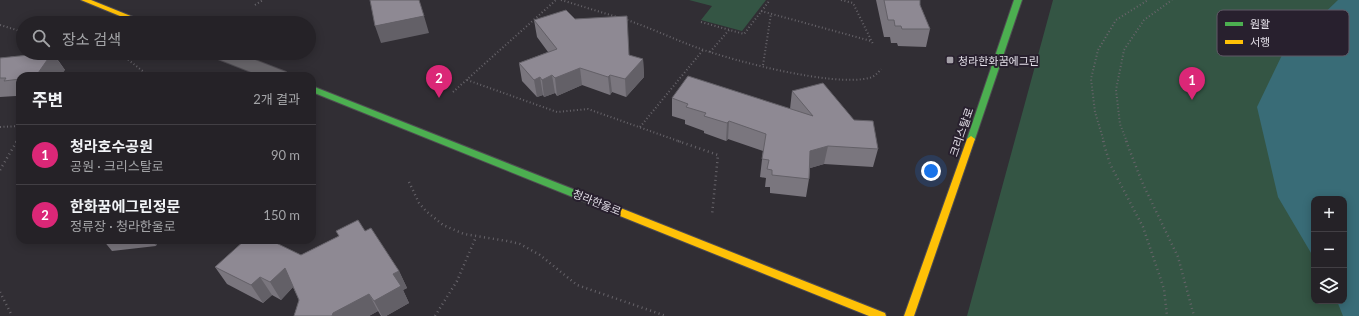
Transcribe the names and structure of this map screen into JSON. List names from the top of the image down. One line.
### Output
{"streets":{"street":["크리스탈로","청라한울로"]},"places":{"transit":["청라한화꿈에그린"]},"legend":["원활","서행"],"page":{"search":"장소 검색","pins":["2","1"],"heading":["주변","2개 결과"],"list":[{"mark":"1","name":"청라호수공원","note":"공원 · 크리스탈로","value":"90 m"},{"mark":"2","name":"한화꿈에그린정문","note":"정류장 · 청라한울로","value":"150 m"}],"map_buttons":["+","−"]}}
